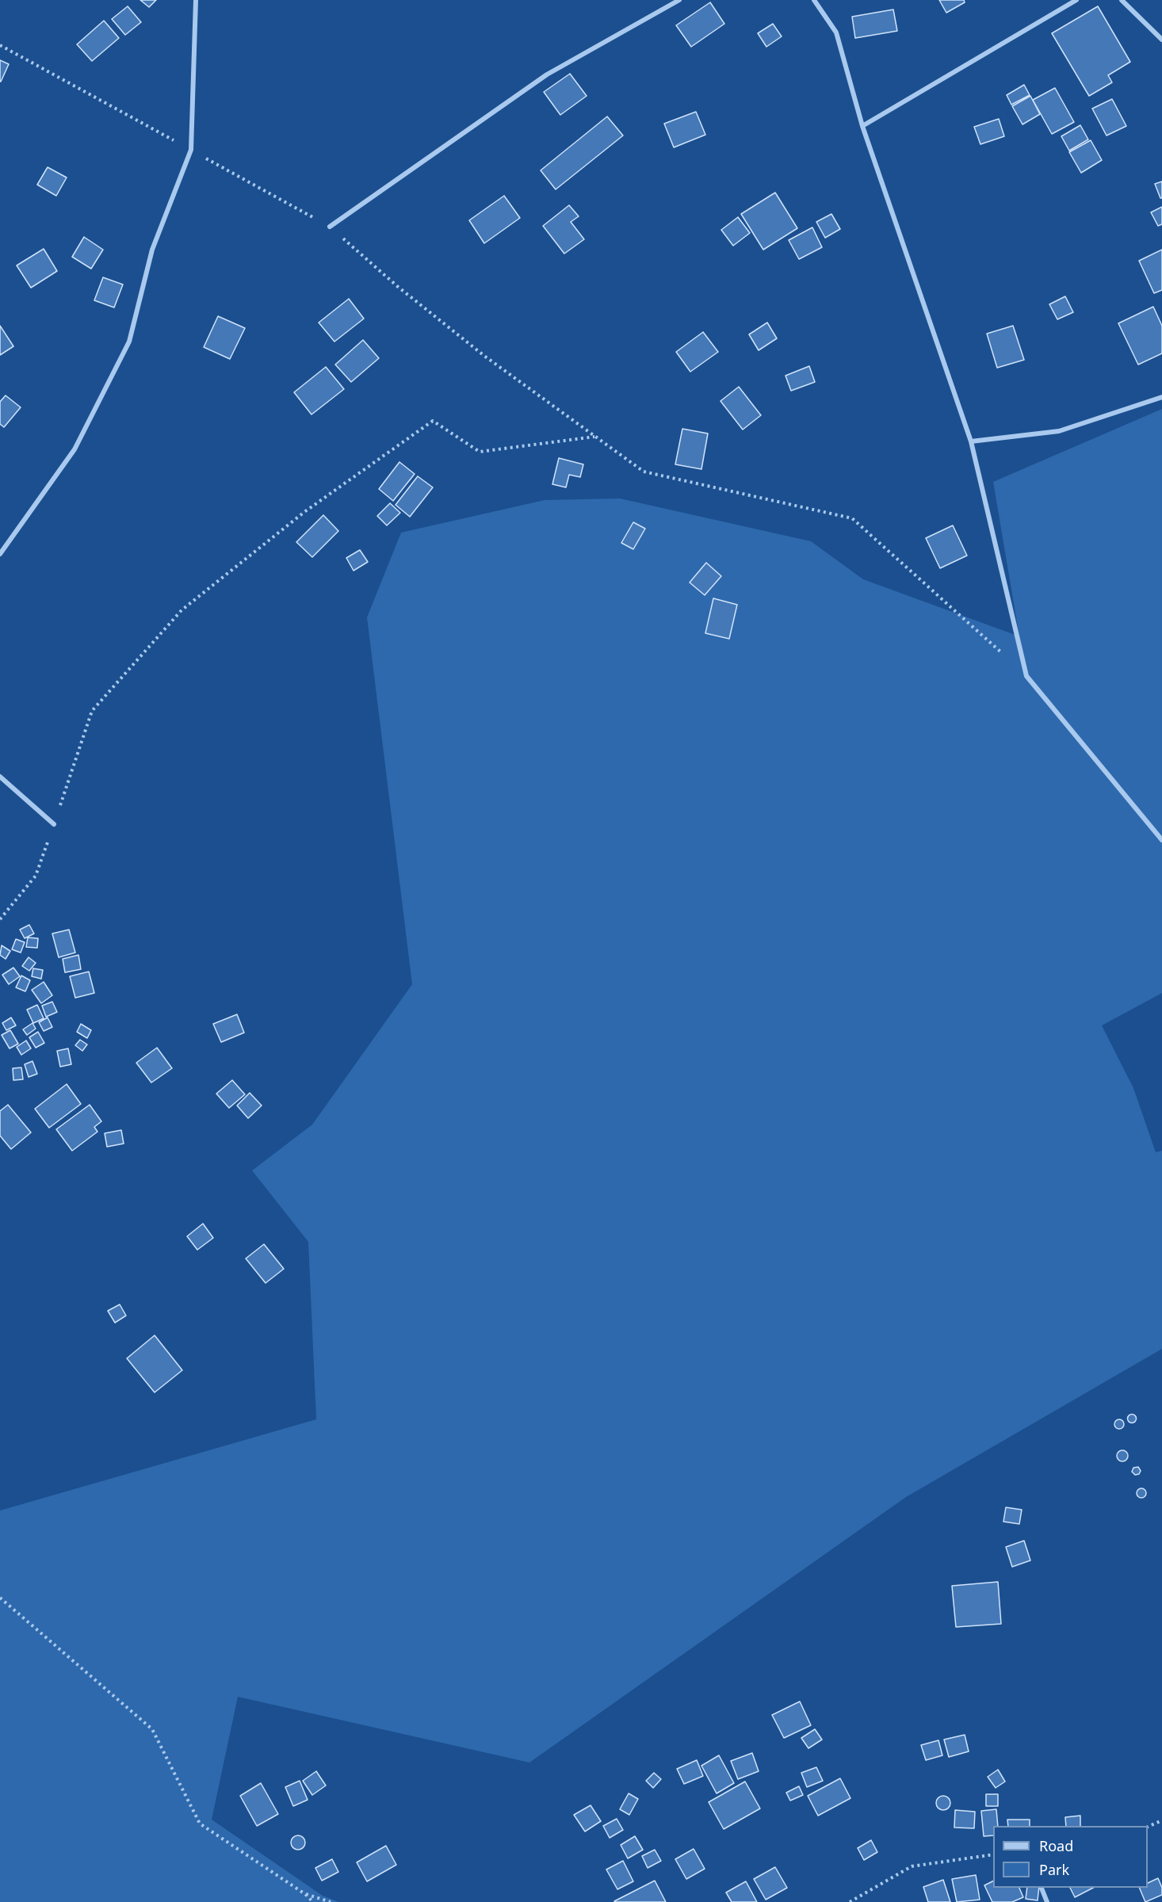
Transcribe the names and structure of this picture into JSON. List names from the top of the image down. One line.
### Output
{"legend":["Road","Park"]}
